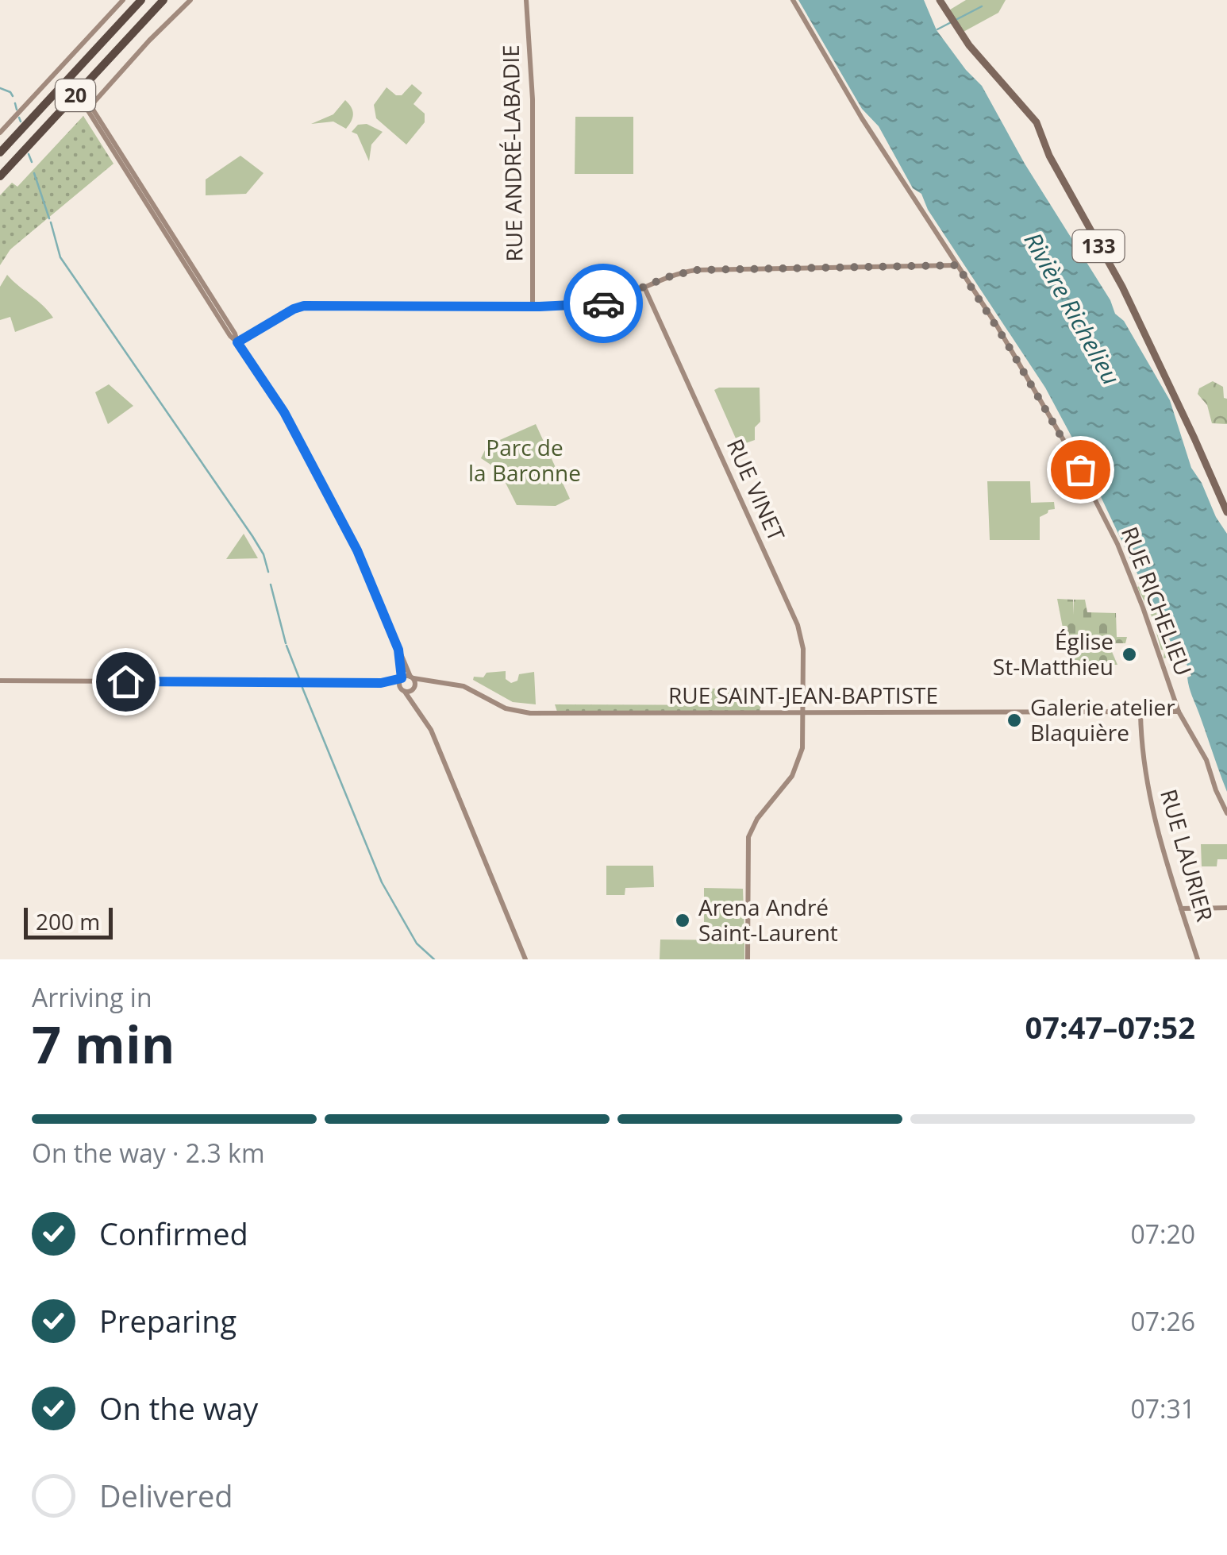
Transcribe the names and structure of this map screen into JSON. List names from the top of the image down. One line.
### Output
{"streets":{"highway":["20"],"main road":["133"],"street":["RUE ANDRÉ-LABADIE","RUE VINET","RUE RICHELIEU","RUE SAINT-JEAN-BAPTISTE","RUE LAURIER"]},"crossings":[["RUE VINET","RUE SAINT-JEAN-BAPTISTE"],["RUE RICHELIEU","RUE SAINT-JEAN-BAPTISTE"],["RUE SAINT-JEAN-BAPTISTE","RUE LAURIER"]],"water":["Rivière Richelieu"],"parks":["Parc de la Baronne"],"places":["Église St-Matthieu","Galerie atelier Blaquière","Arena André Saint-Laurent"],"scale_bar":"200 m","page":{"scale":"200 m","heading":["7 min","Arriving in","07:47–07:52"],"bar":"On the way · 2.3 km","list":[["Confirmed","07:20"],["Preparing","07:26"],["On the way","07:31"],"Delivered"]}}
